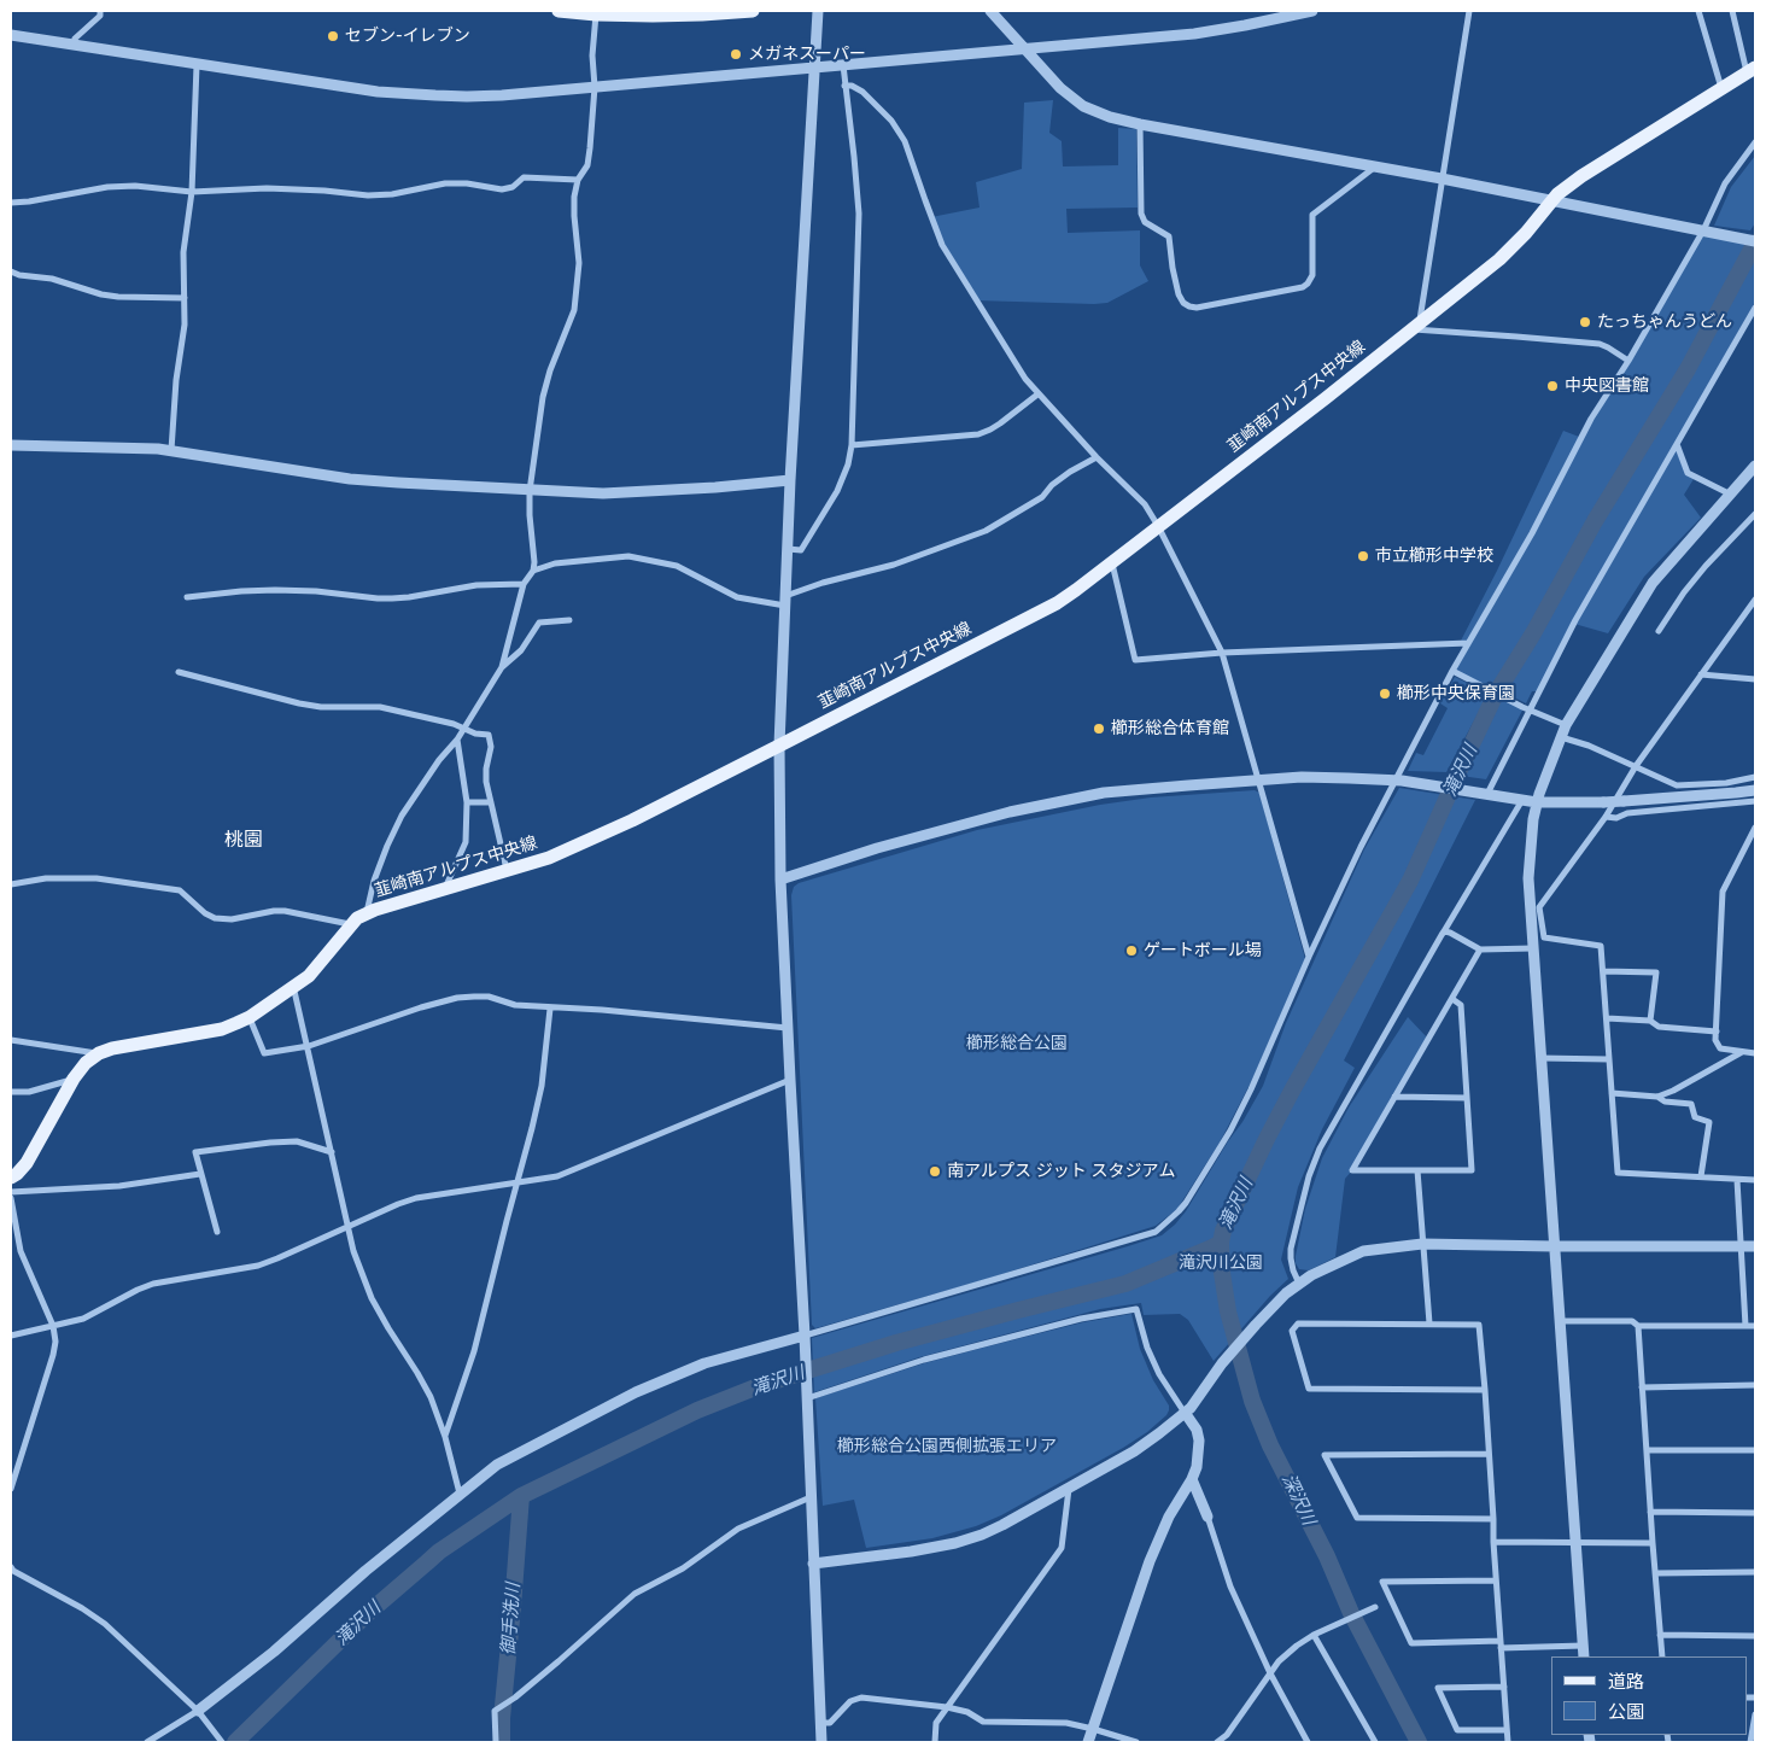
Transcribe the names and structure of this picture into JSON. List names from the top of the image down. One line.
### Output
{"streets":{"main road":["韮崎南アルプス中央線"]},"districts":["桃園"],"water":["滝沢川","深沢川","御手洗川"],"parks":["櫛形総合公園","滝沢川公園","櫛形総合公園西側拡張エリア"],"places":["セブン-イレブン","メガネスーパー","たっちゃんうどん","中央図書館","市立櫛形中学校","櫛形中央保育園","櫛形総合体育館","ゲートボール場","南アルプス ジット スタジアム"],"legend":["道路","公園"]}
